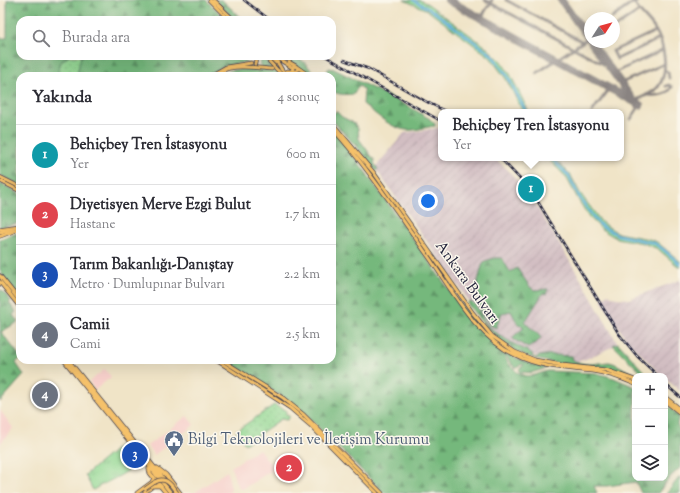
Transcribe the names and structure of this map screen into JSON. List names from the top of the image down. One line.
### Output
{"streets":{"main road":["Ankara Bulvarı"]},"places":{"public building":["Bilgi Teknolojileri ve İletişim Kurumu"]},"north":"top right","page":{"search":"Burada ara","heading":["Yakında","4 sonuç"],"popup":["Behiçbey Tren İstasyonu","Yer"],"list":[{"mark":"1","name":"Behiçbey Tren İstasyonu","note":"Yer","value":"600 m"},{"mark":"2","name":"Diyetisyen Merve Ezgi Bulut","note":"Hastane","value":"1.7 km"},{"mark":"3","name":"Tarım Bakanlığı-Danıştay","note":"Metro · Dumlupınar Bulvarı","value":"2.2 km"},{"mark":"4","name":"Camii","note":"Cami","value":"2.5 km"}],"pins":["1","4","3","2"],"map_buttons":["+","−"]}}
